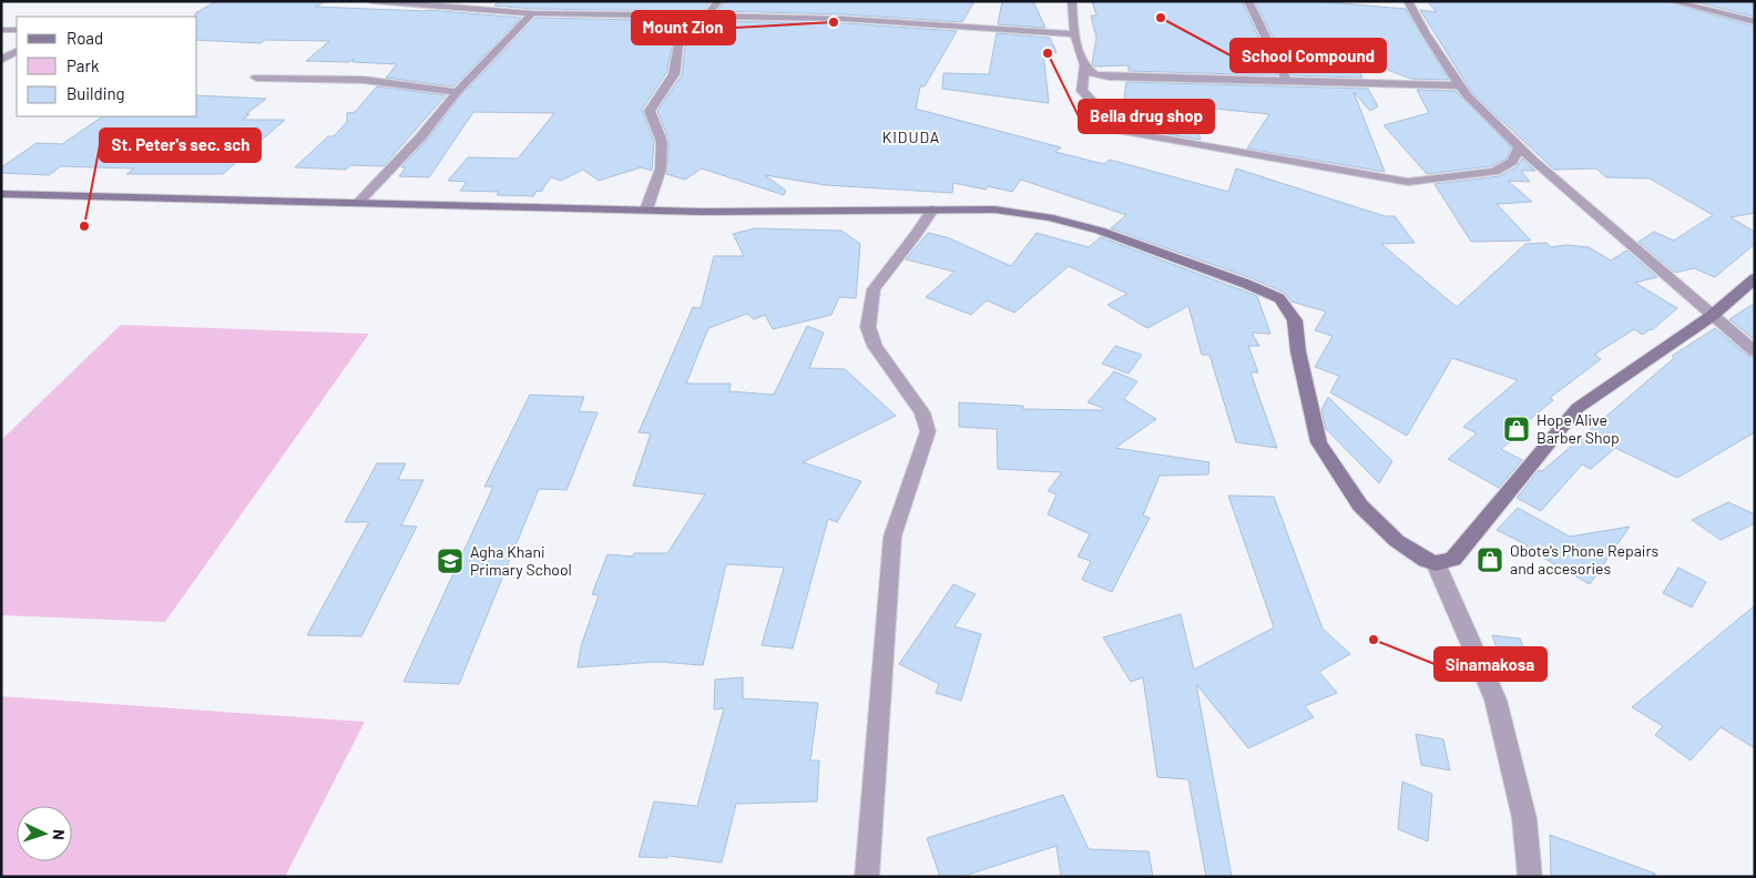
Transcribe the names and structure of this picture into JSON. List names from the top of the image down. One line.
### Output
{"districts":["KIDUDA"],"places":{"other":["School Compound","Mount Zion","Bella drug shop","St. Peter's sec. sch","Sinamakosa"],"shop":["Hope Alive Barber Shop","Obote's Phone Repairs and accesories"],"school or university":["Agha Khani Primary School"]},"legend":["Road","Park","Building"],"north":"right"}
